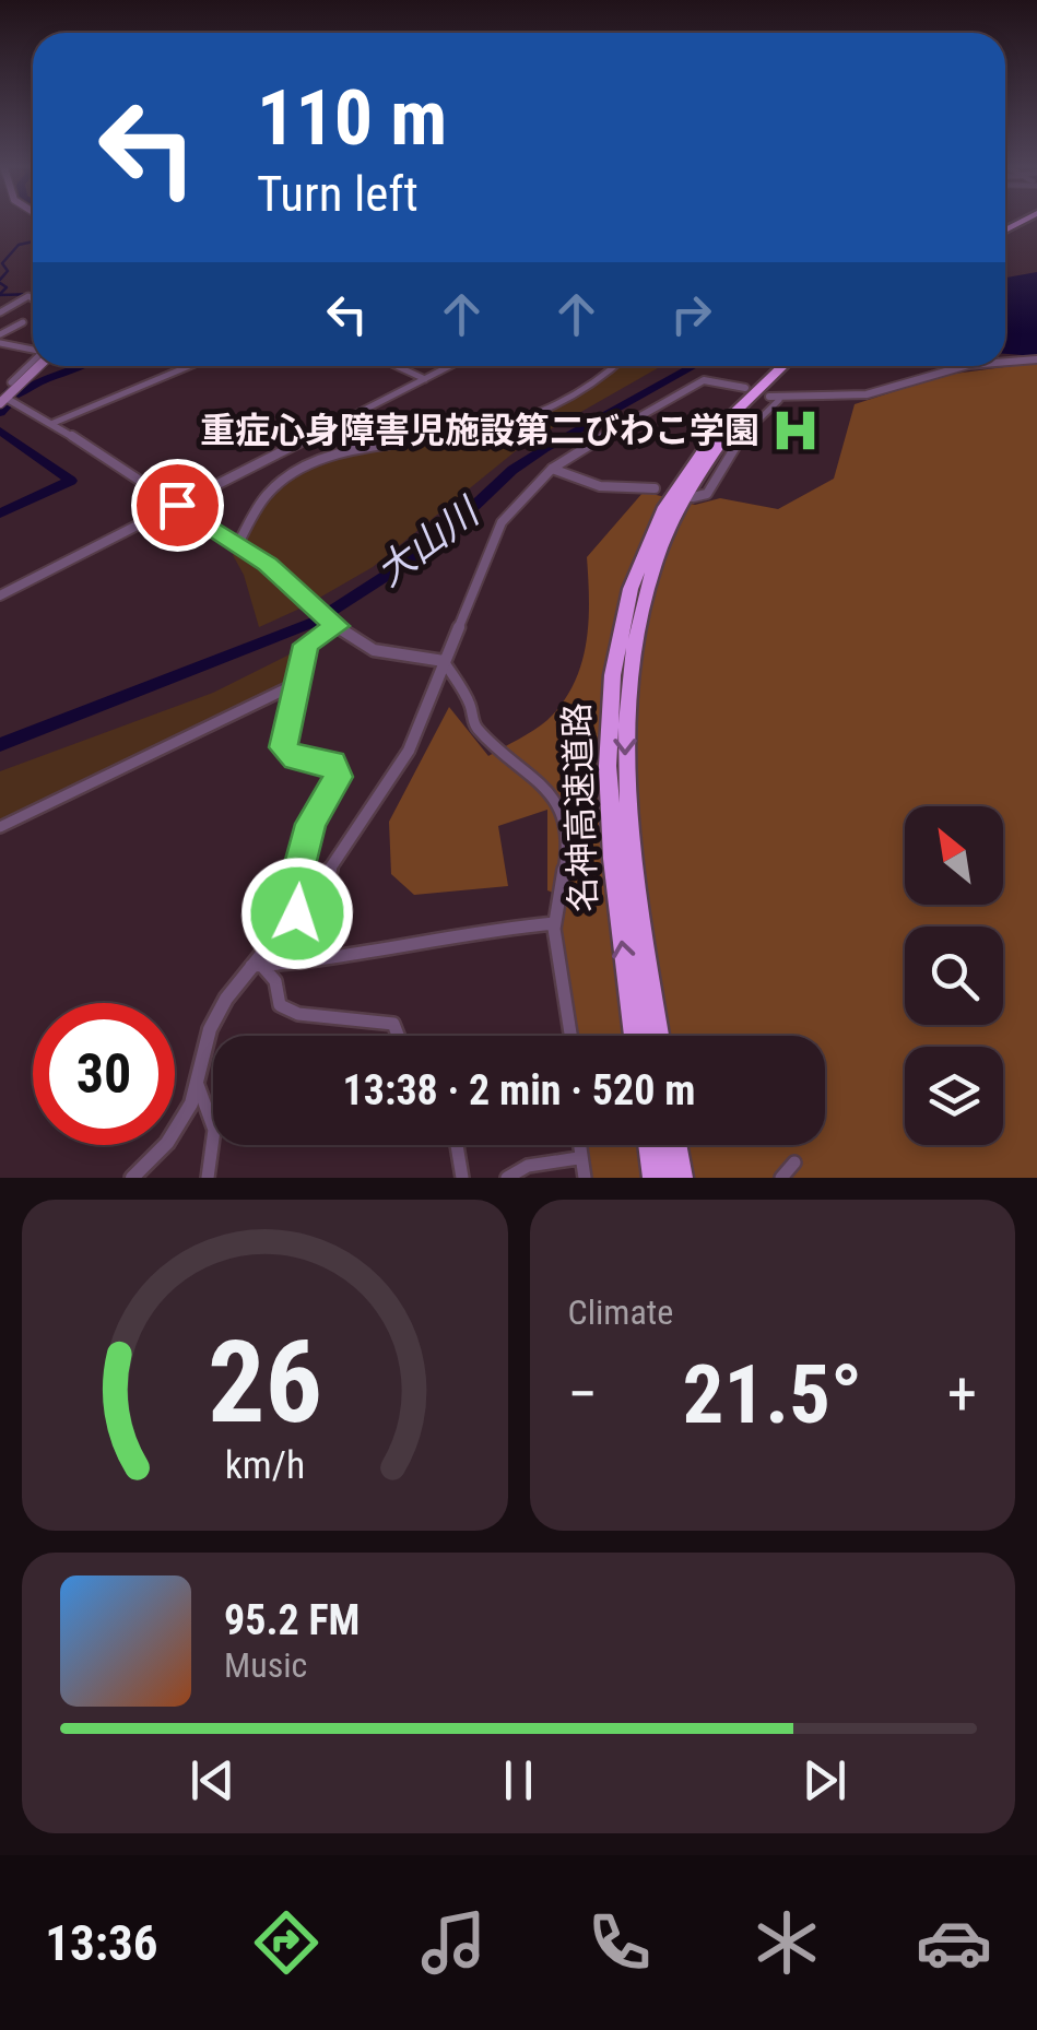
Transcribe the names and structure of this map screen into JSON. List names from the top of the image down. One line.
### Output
{"streets":{"highway":["名神高速道路"]},"water":["大山川"],"places":{"hospital":["重症心身障害児施設第二びわこ学園"]},"north":"top left","page":{"turn":["110 m","Turn left"],"limit":"30","trip":"13:38 · 2 min · 520 m","tile":"Climate","heat":["−","21.5°","+"],"song":["95.2 FM","Music"],"tabs":"13:36","gauge":["26","km/h"]}}
